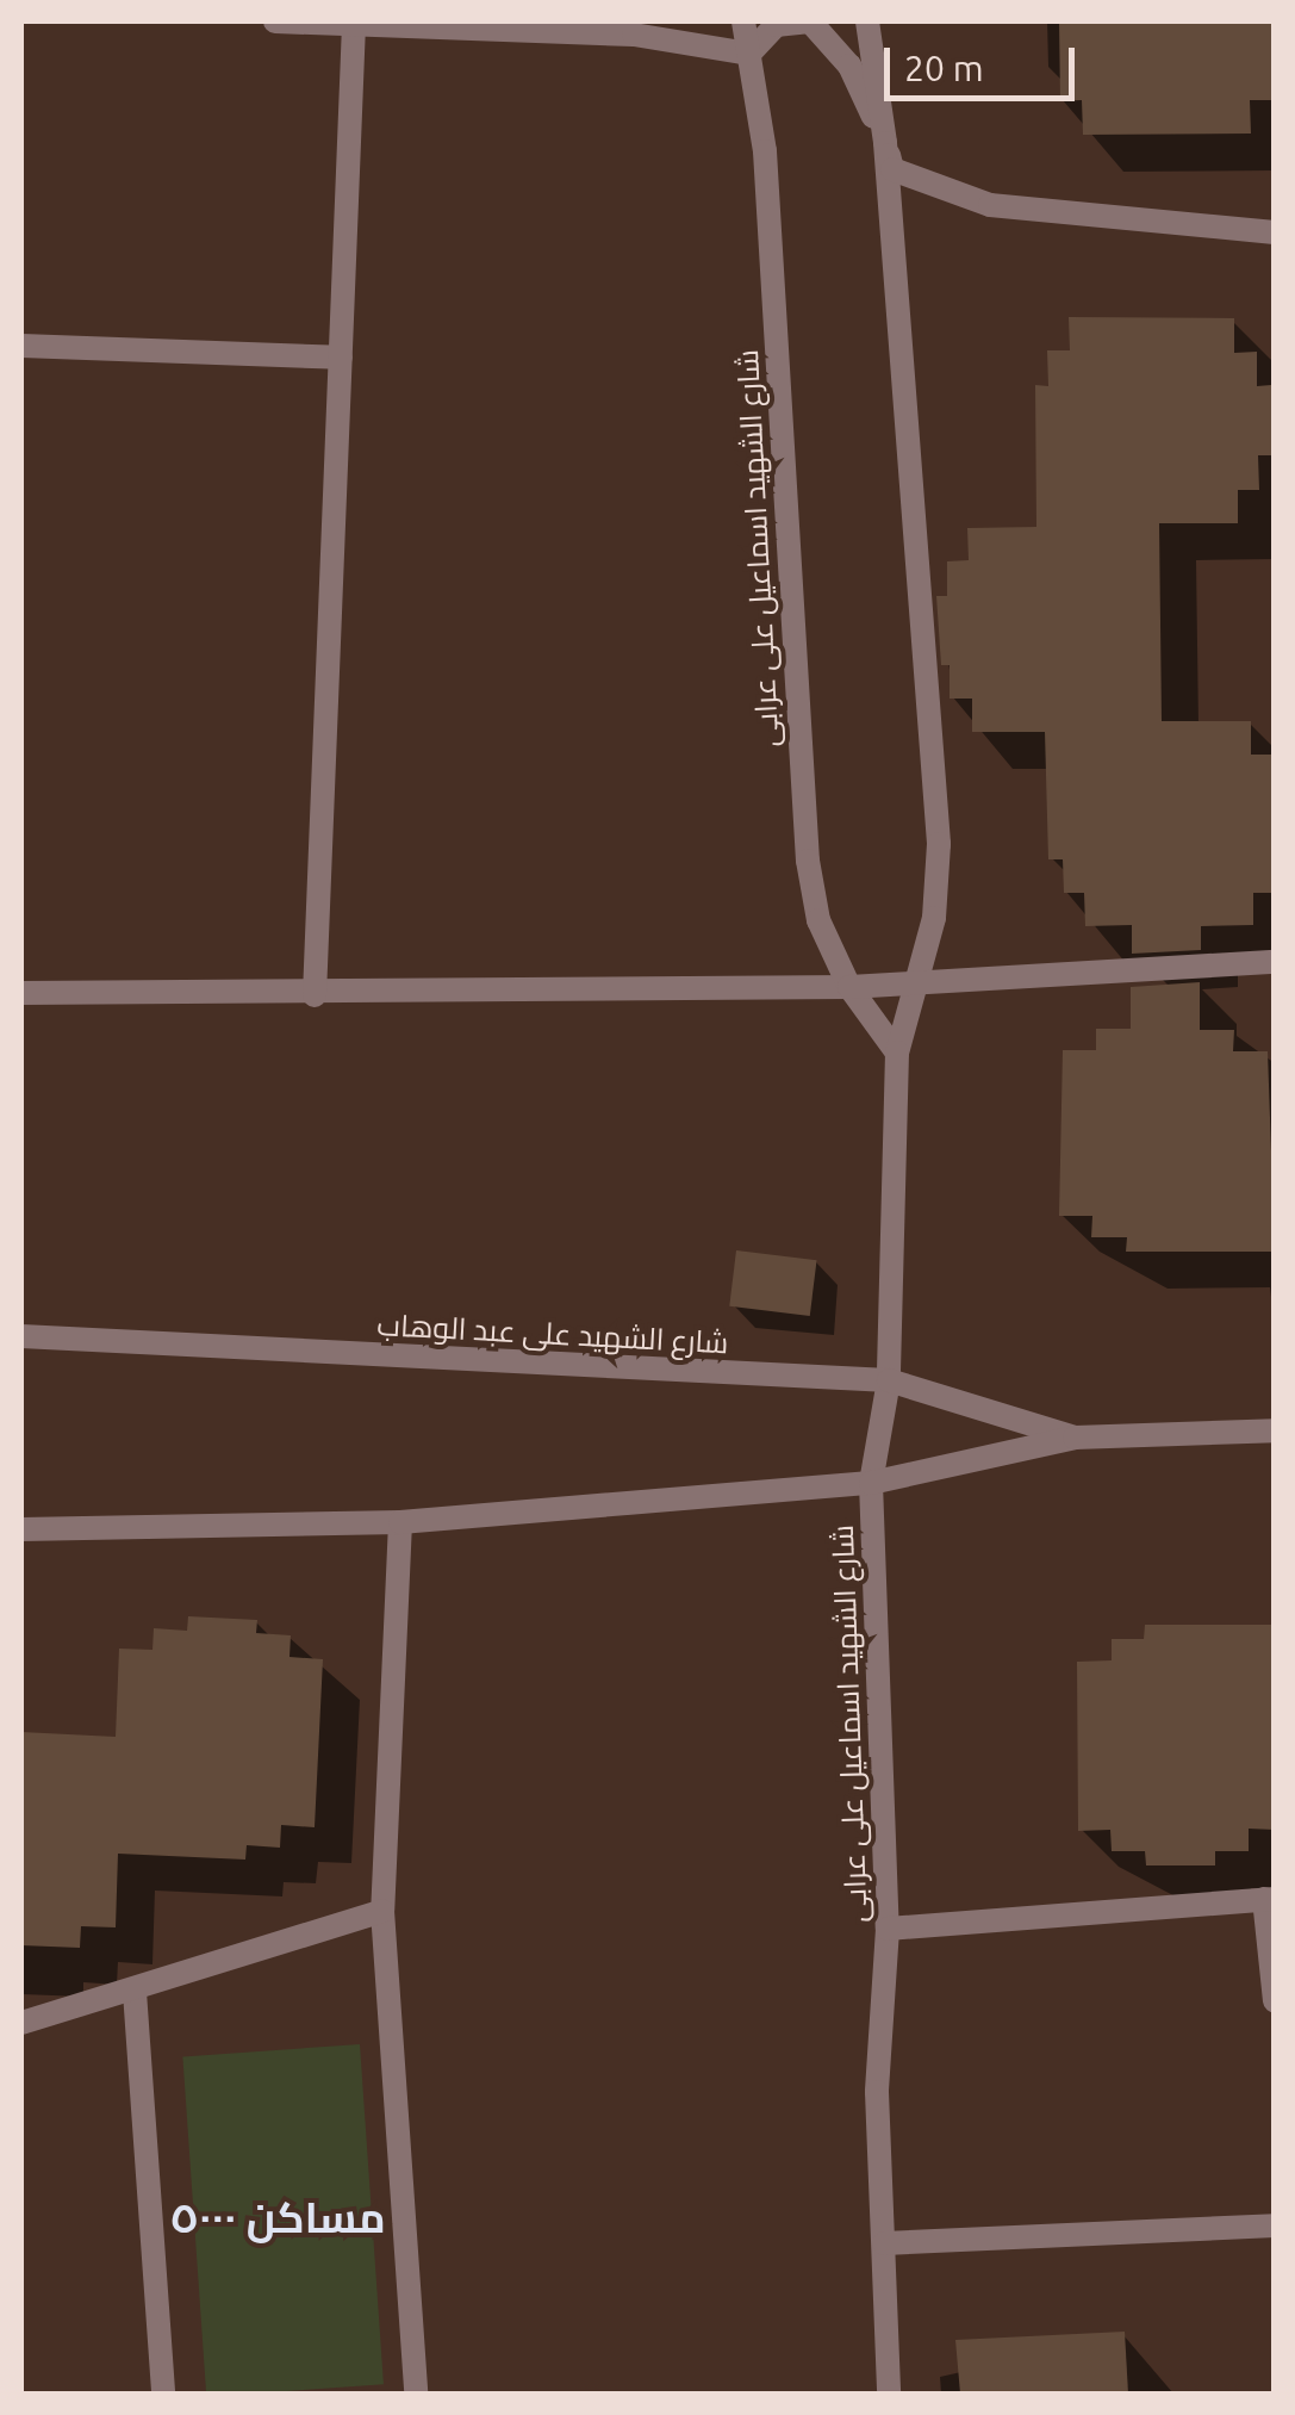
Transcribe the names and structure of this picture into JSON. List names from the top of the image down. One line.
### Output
{"streets":{"street":["شارع الشهيد اسماعيل على عرابى","شارع الشهيد على عبد الوهاب"]},"crossings":[["شارع الشهيد اسماعيل على عرابى","شارع الشهيد على عبد الوهاب"]],"districts":["مساكن ٥٠٠٠"],"scale_bar":"20 m"}
